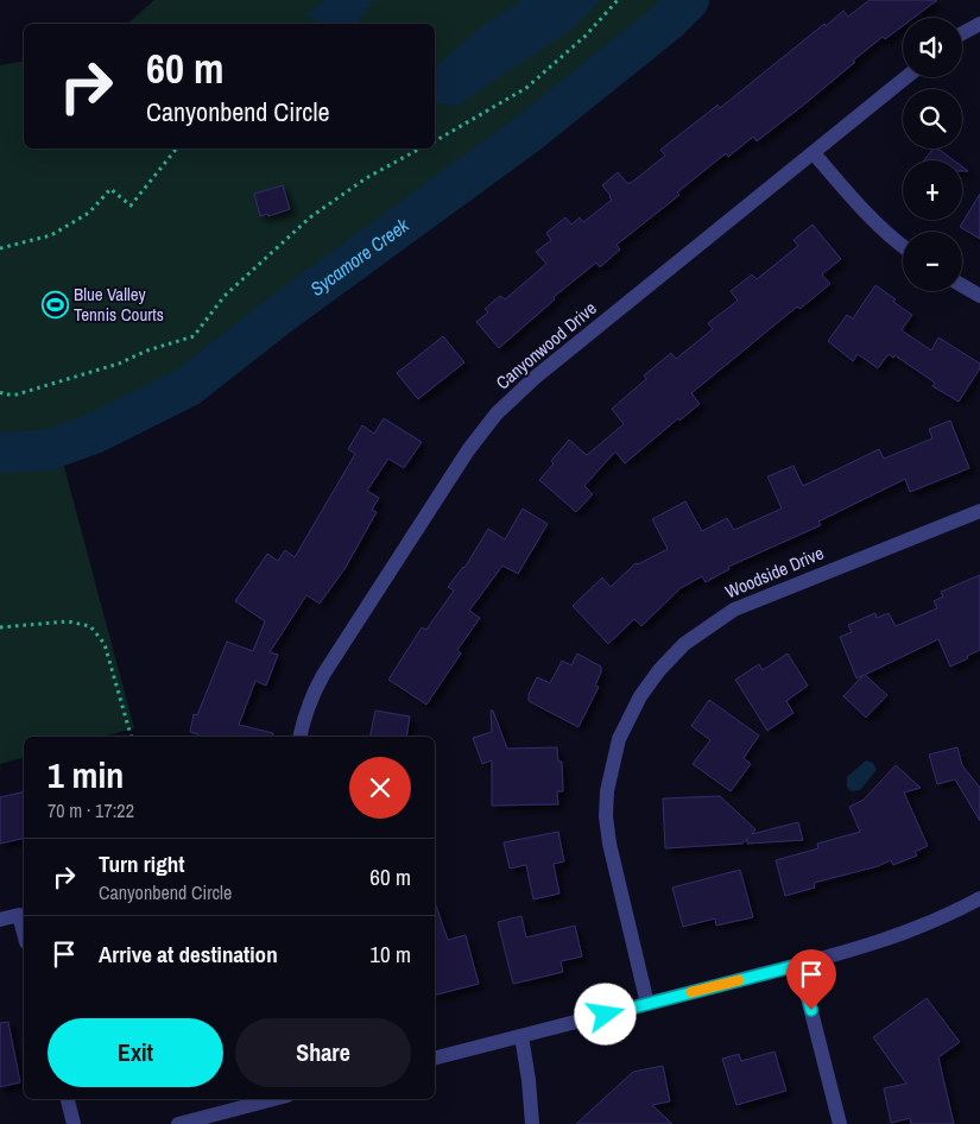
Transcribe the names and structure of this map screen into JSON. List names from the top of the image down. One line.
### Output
{"streets":{"street":["Canyonwood Drive","Woodside Drive"]},"water":["Sycamore Creek"],"places":{"sports":["Blue Valley Tennis Courts"]},"page":{"map_buttons":["+","−"],"turn":["60 m","Canyonbend Circle"],"heading":["1 min","70 m · 17:22"],"list":[{"name":"Turn right","note":"Canyonbend Circle","value":"60 m"},{"name":"Arrive at destination","value":"10 m"}],"buttons":["Exit","Share"]}}
